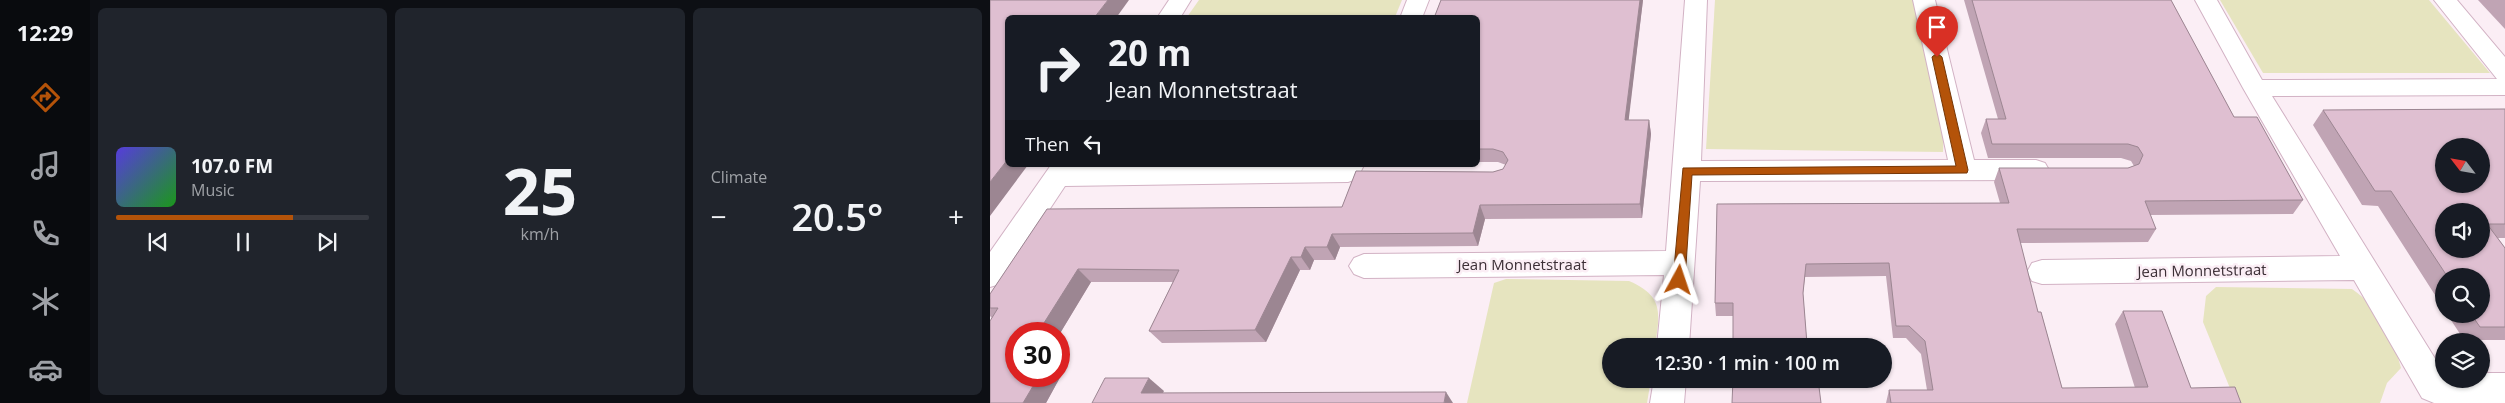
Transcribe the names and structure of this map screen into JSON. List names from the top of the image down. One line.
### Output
{"streets":{"street":["Jean Monnetstraat"]},"north":"top left","page":{"tabs":"12:29","tile":[["25","km/h"],"Climate"],"turn":["20 m","Jean Monnetstraat"],"then":"Then","song":["107.0 FM","Music"],"heat":["−","20.5°","+"],"limit":"30","trip":"12:30 · 1 min · 100 m"}}
